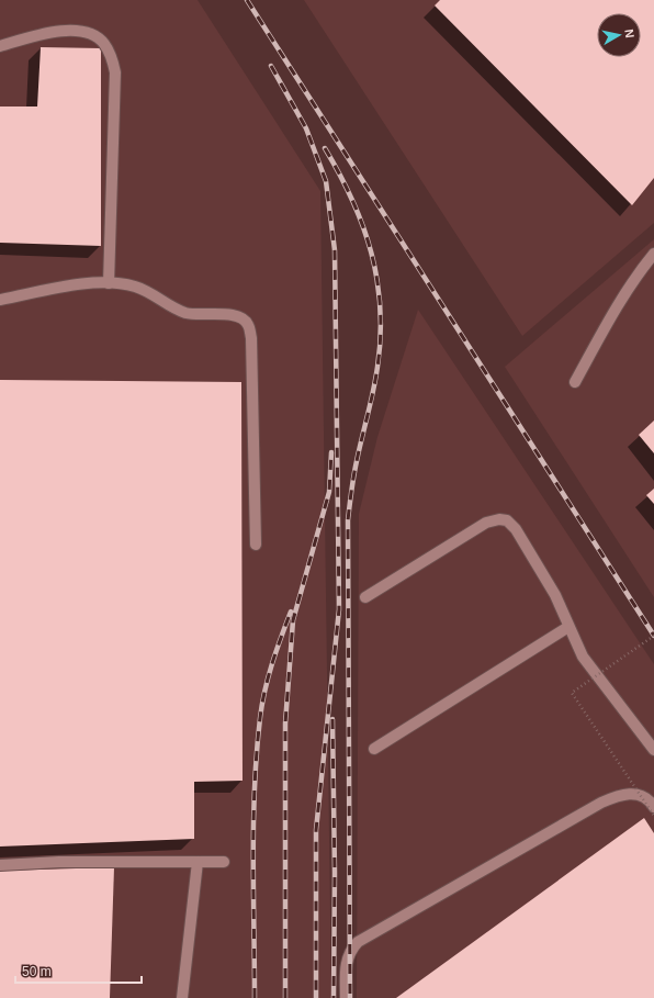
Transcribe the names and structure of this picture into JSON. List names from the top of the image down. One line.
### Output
{"scale_bar":"50 m","north":"right"}
